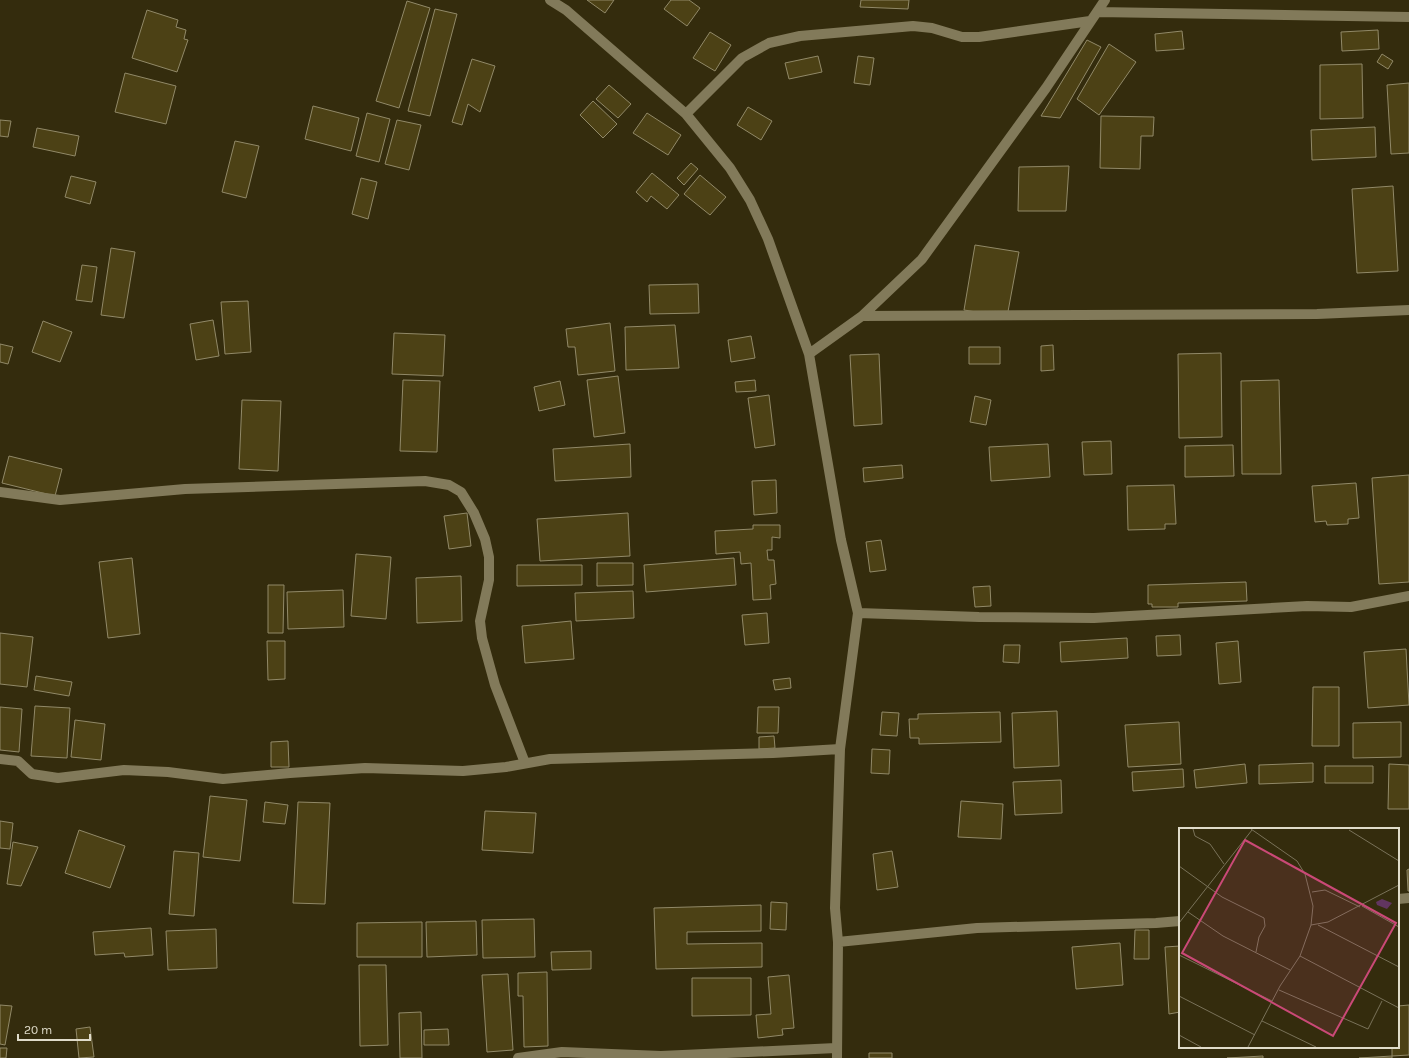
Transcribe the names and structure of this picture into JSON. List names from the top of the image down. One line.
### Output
{"scale_bar":"20 m"}
